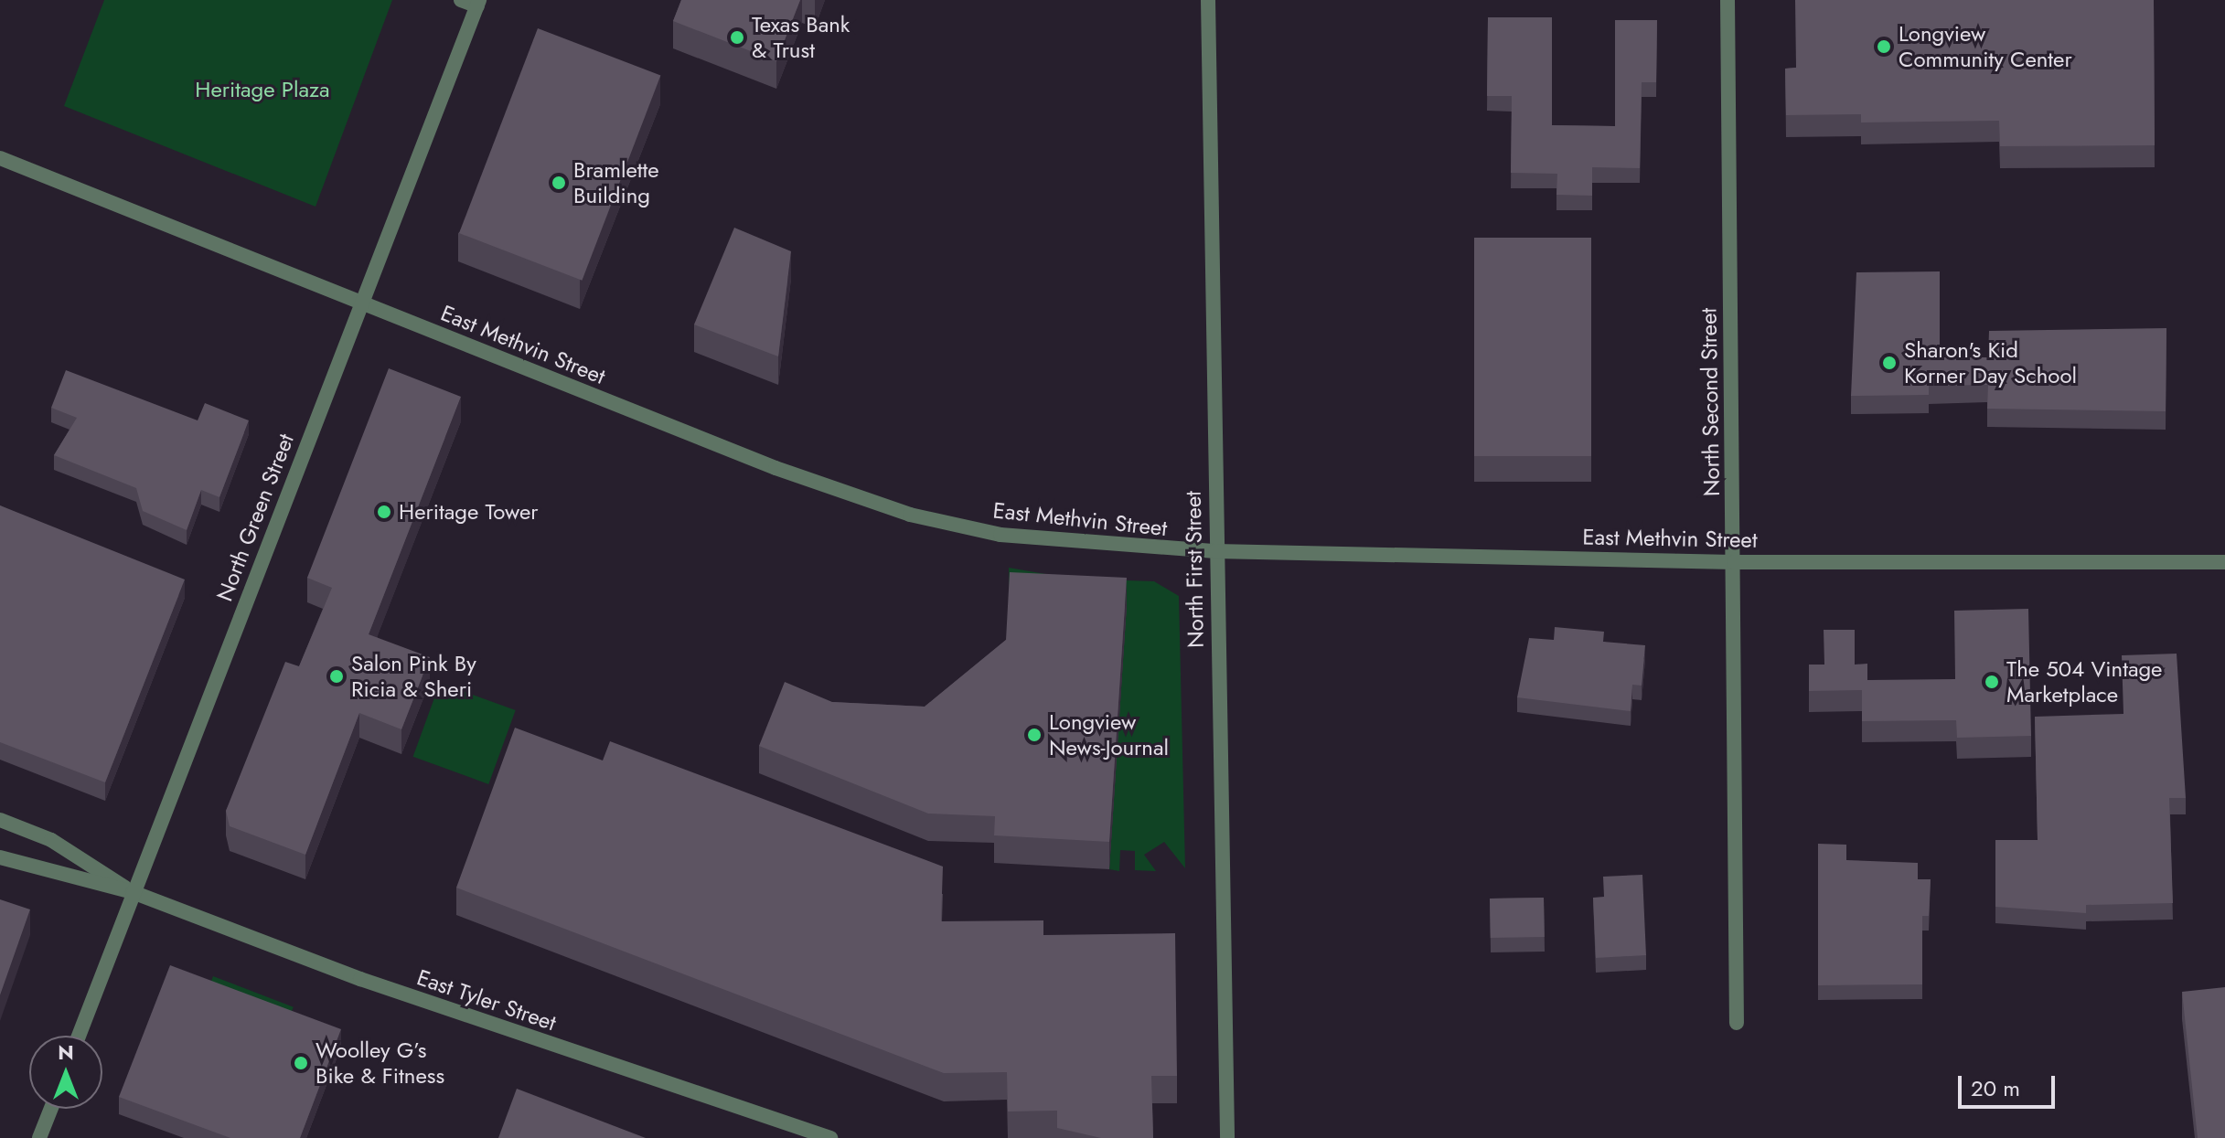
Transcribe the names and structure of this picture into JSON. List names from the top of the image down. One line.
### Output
{"streets":{"street":["East Methvin Street","North Second Street","North Green Street","North First Street","East Tyler Street"]},"crossings":[["East Methvin Street","North Second Street"],["East Methvin Street","North Green Street"],["East Methvin Street","North First Street"],["North Green Street","East Tyler Street"]],"parks":["Heritage Plaza"],"places":["Texas Bank & Trust","Longview Community Center","Bramlette Building","Sharon's Kid Korner Day School","Heritage Tower","Salon Pink By Ricia & Sheri","The 504 Vintage Marketplace","Longview News-Journal","Woolley G’s Bike & Fitness"],"scale_bar":"20 m","north":"top"}
